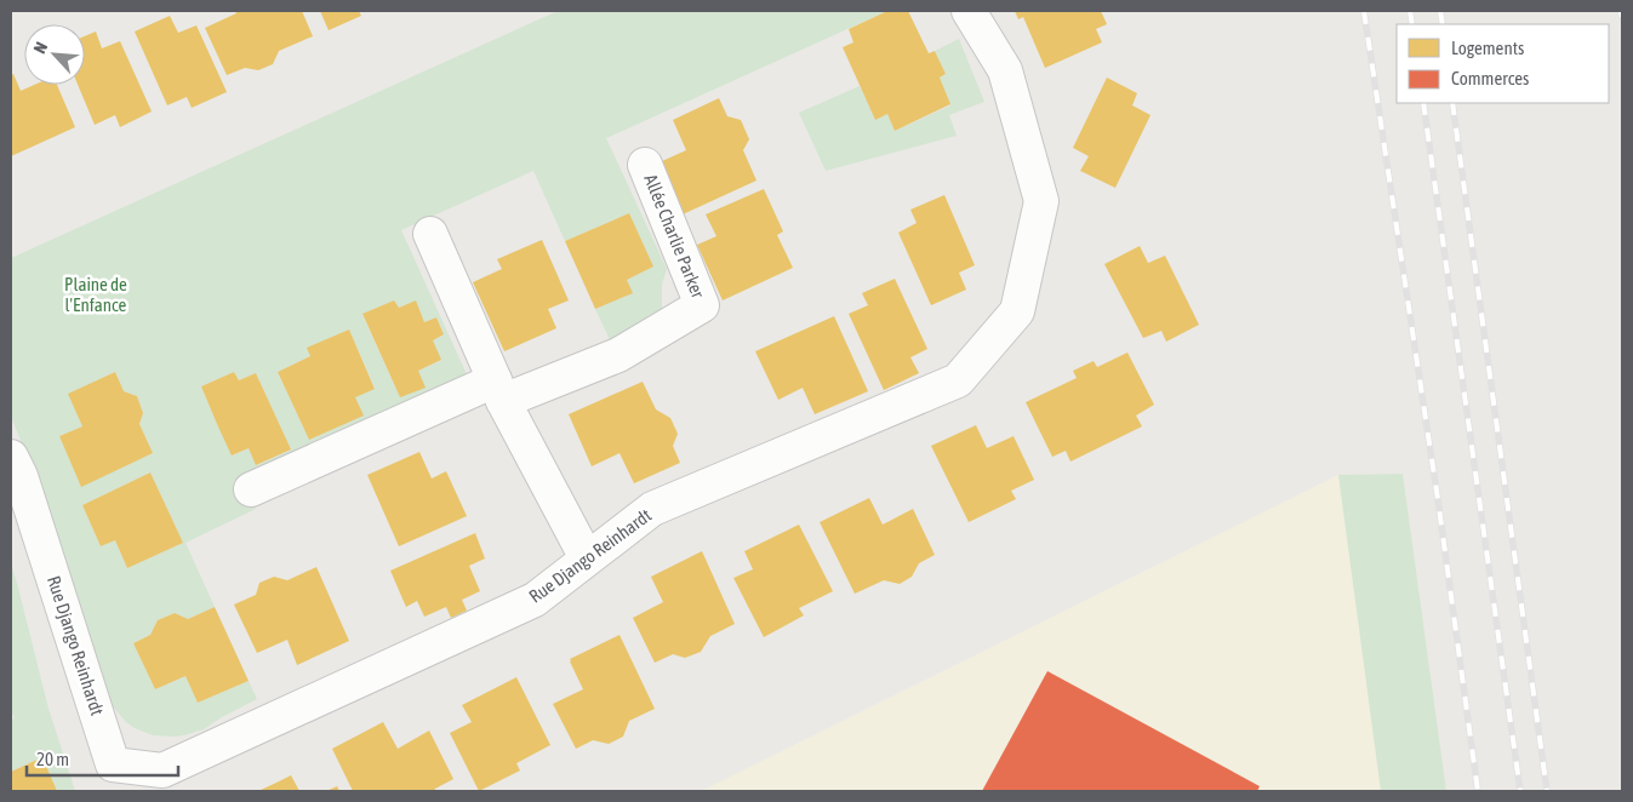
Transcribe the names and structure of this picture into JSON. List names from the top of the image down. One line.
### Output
{"streets":{"street":["Allée Charlie Parker","Rue Django Reinhardt"]},"parks":["Plaine de l'Enfance"],"legend":["Logements","Commerces"],"scale_bar":"20 m","north":"top left"}
